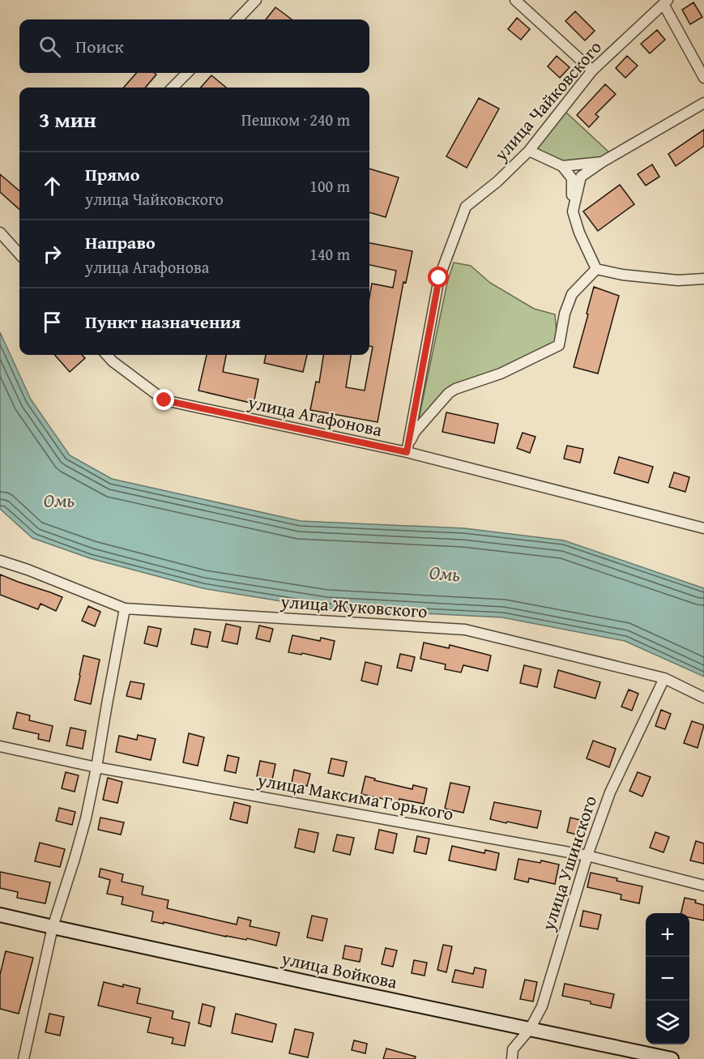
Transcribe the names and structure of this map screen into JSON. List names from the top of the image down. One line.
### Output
{"streets":{"main road":["улица Войкова"],"street":["улица Чайковского","улица Агафонова","улица Жуковского","улица Максима Горького","улица Ушинского"]},"crossings":[["улица Чайковского","улица Агафонова"],["улица Жуковского","улица Ушинского"],["улица Максима Горького","улица Ушинского"],["улица Ушинского","улица Войкова"]],"water":["Омь"],"page":{"search":"Поиск","heading":["3 мин","Пешком · 240 m"],"list":[["Прямо","улица Чайковского","100 m"],["Направо","улица Агафонова","140 m"],"Пункт назначения"],"map_buttons":["+","−"]}}
